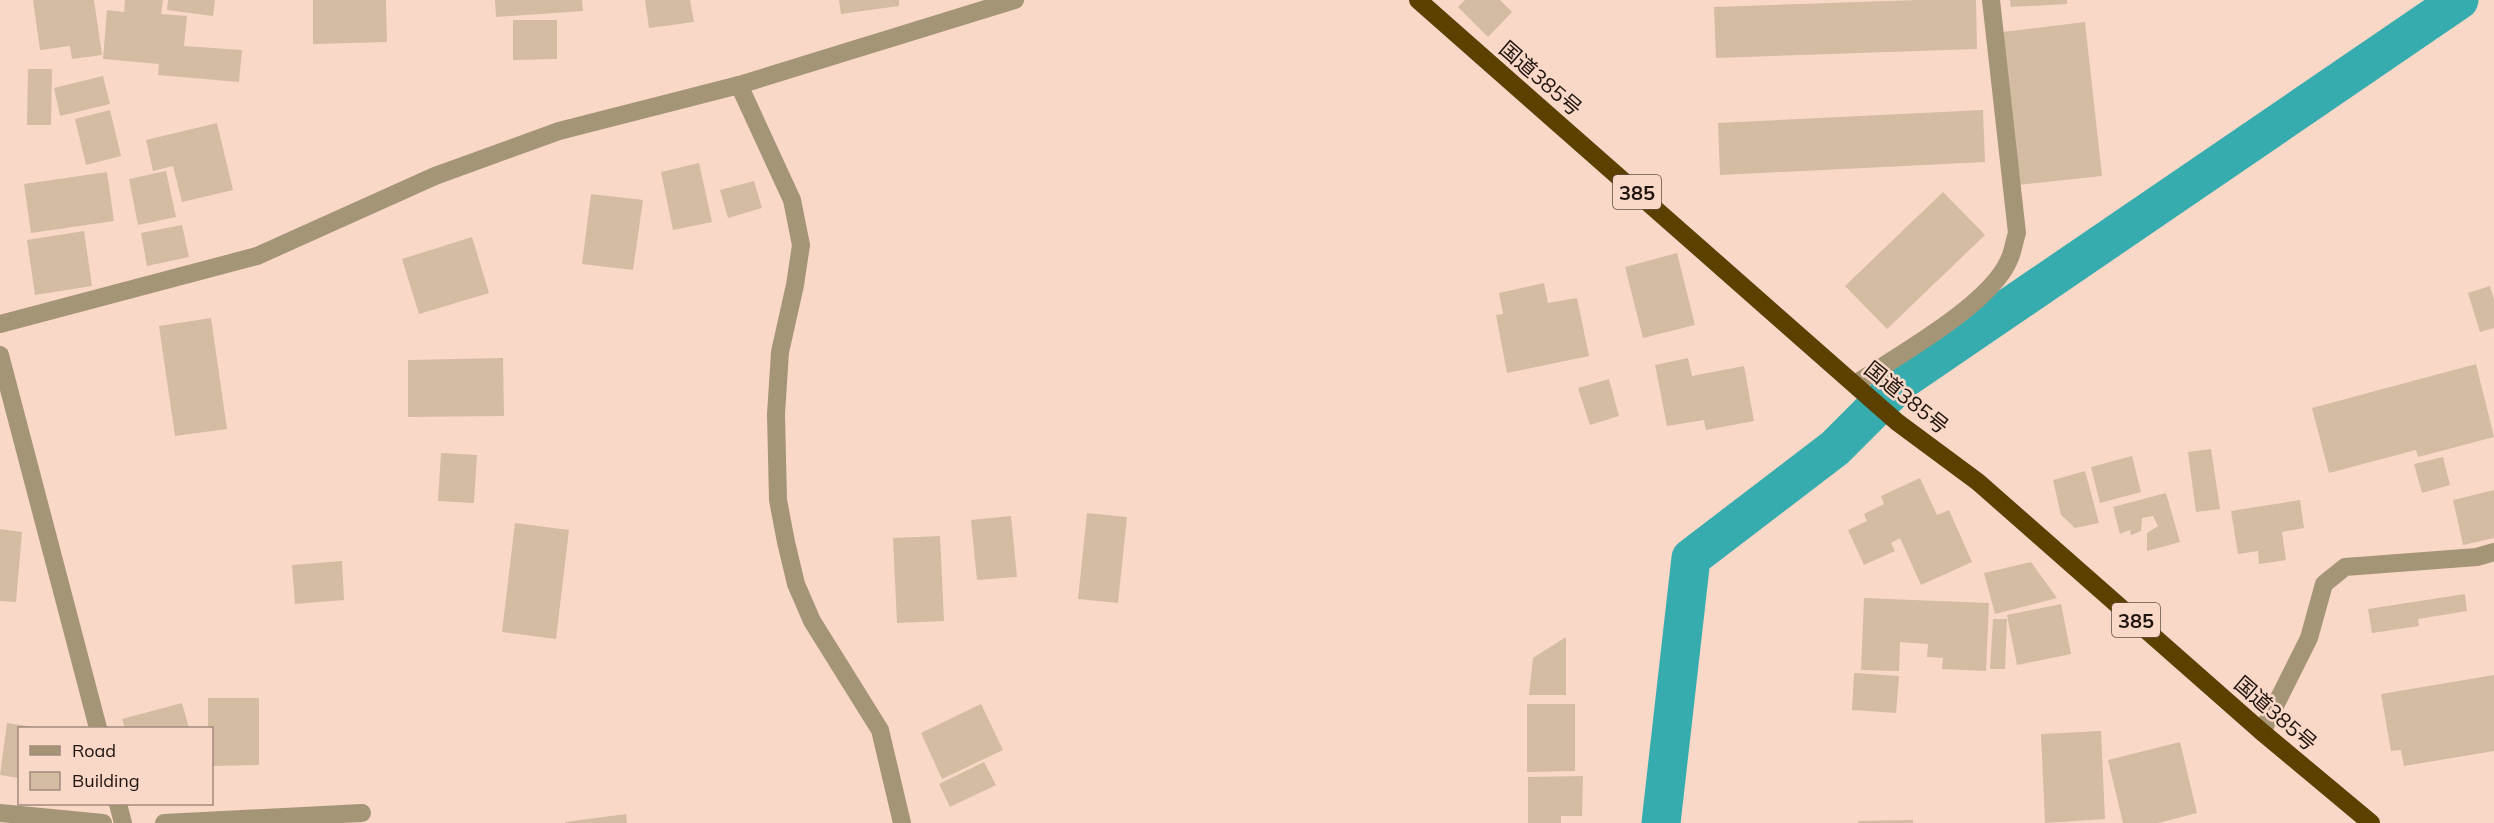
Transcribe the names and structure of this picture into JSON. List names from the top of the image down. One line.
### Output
{"streets":{"highway":["国道385号","385"]},"legend":["Road","Building"]}
